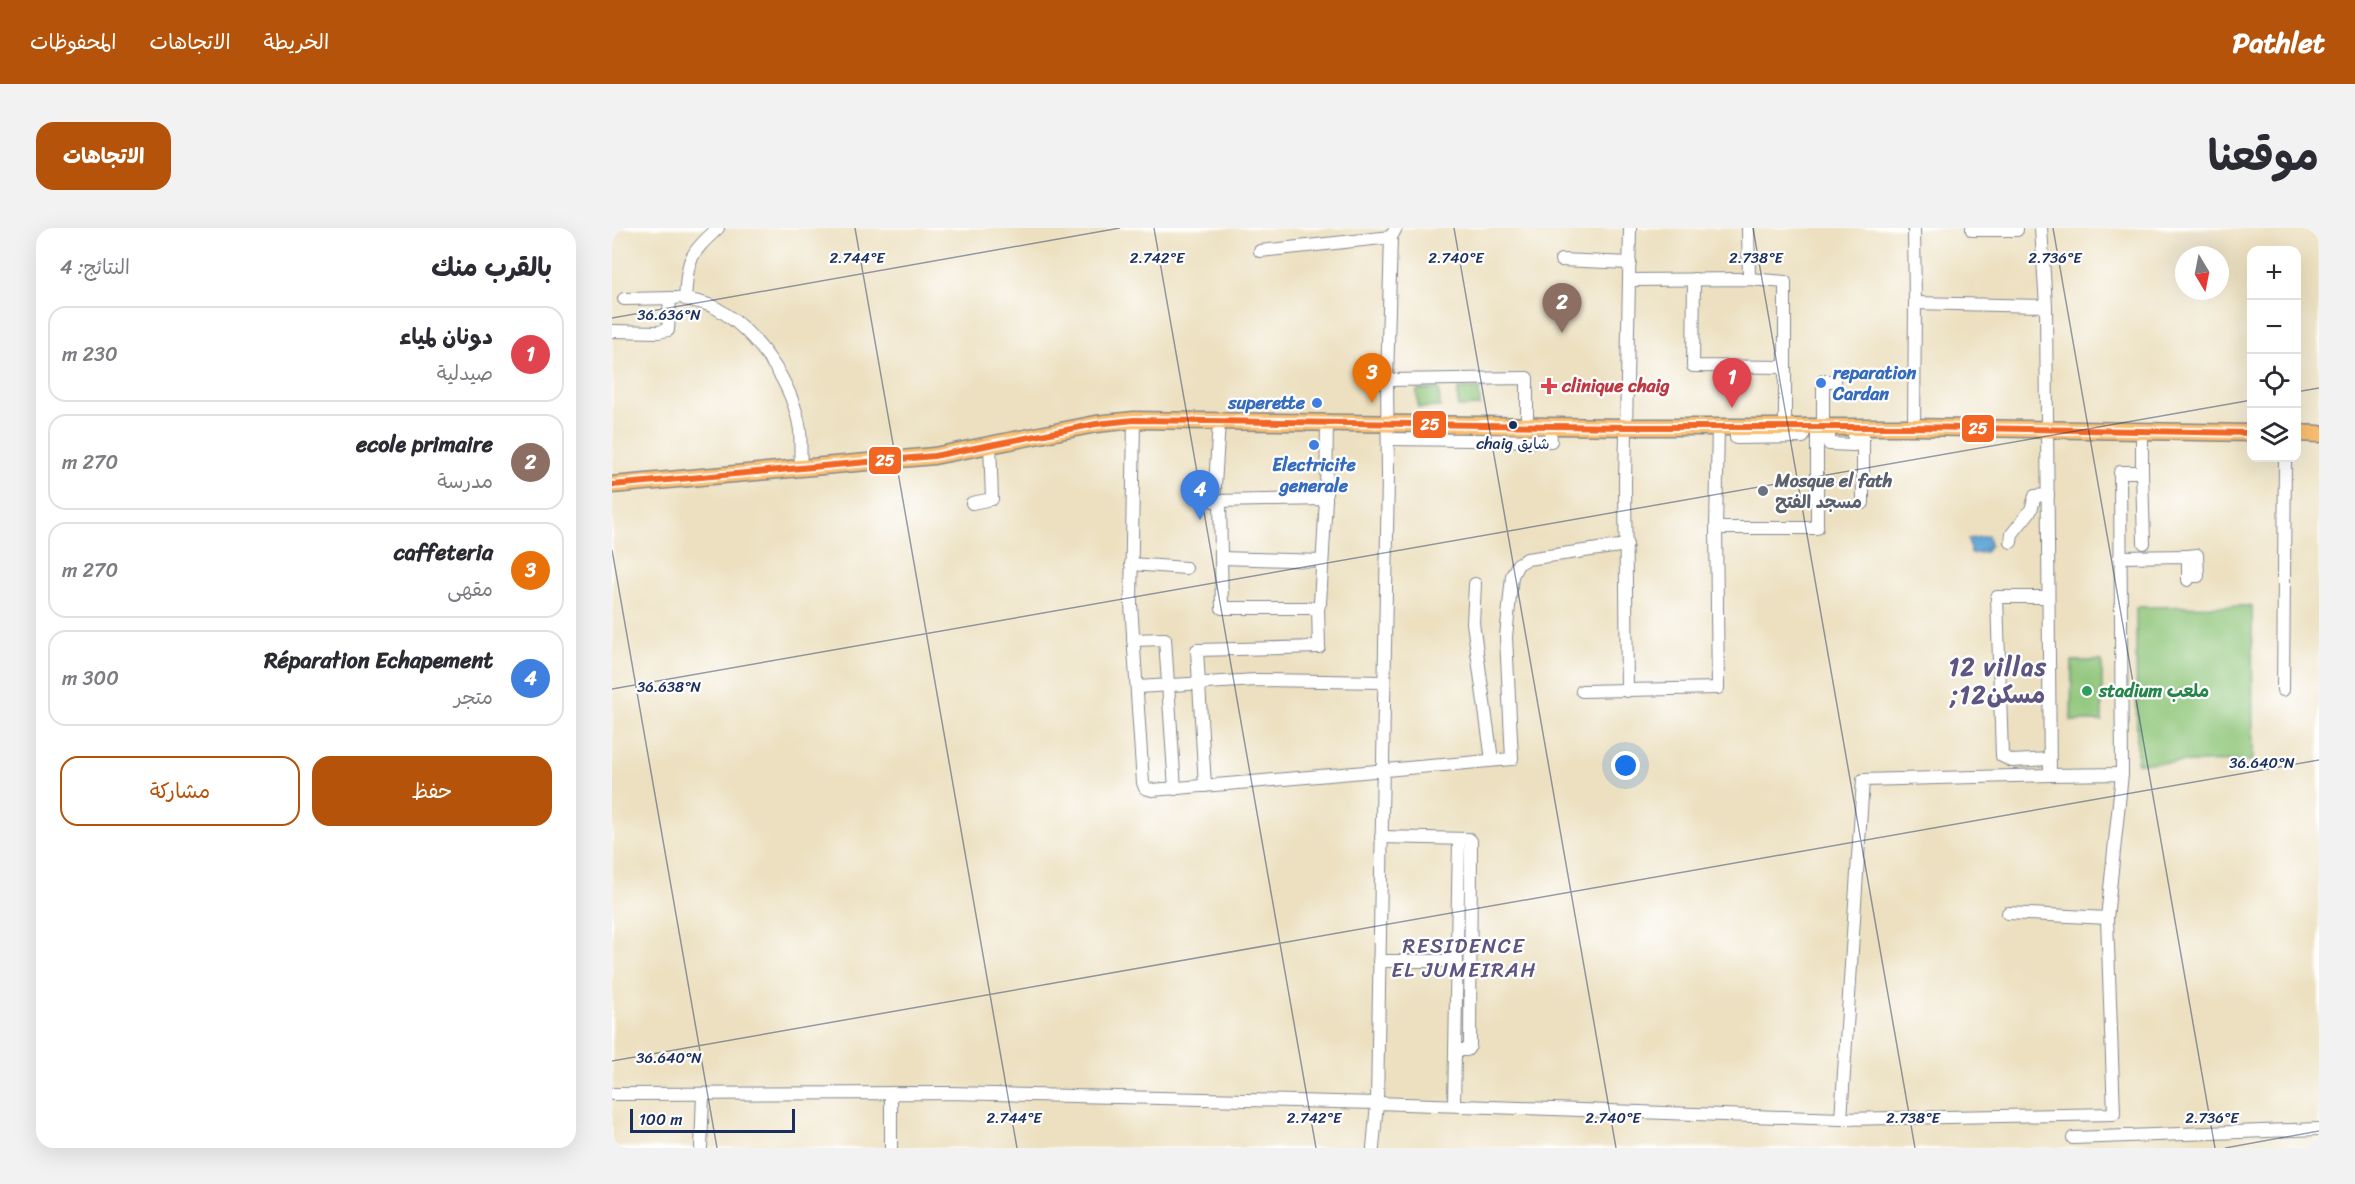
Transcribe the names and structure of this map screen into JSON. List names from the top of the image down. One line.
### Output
{"districts":["12 villas ;12مسكن","RESIDENCE EL JUMEIRAH"],"places":{"other":["reparation Cardan","superette","chaig شايق","Electricite generale","Mosque el fath مسجد الفتح","stadium ملعب"],"health":["clinique chaig"]},"lines":["transit line 25"],"scale_bar":"100 m","north":"bottom","page":{"header":"Pathlet","nav":["الخريطة","الاتجاهات","المحفوظات"],"title":"موقعنا","buttons":["الاتجاهات",["حفظ","مشاركة"]],"heading":["بالقرب منك","النتائج: 4"],"map_buttons":["+","−"],"pins":["2","3","1","4"],"list":[{"mark":"1","name":"دونان لمياء","note":"صيدلية","value":"230 m"},{"mark":"2","name":"ecole primaire","note":"مدرسة","value":"270 m"},{"mark":"3","name":"caffeteria","note":"مقهى","value":"270 m"},{"mark":"4","name":"Réparation Echapement","note":"متجر","value":"300 m"}],"scale":"100 m"},"coordinates":["2.744°E","2.742°E","2.740°E","2.738°E","2.736°E","36.636°N","36.638°N","36.640°N"]}
